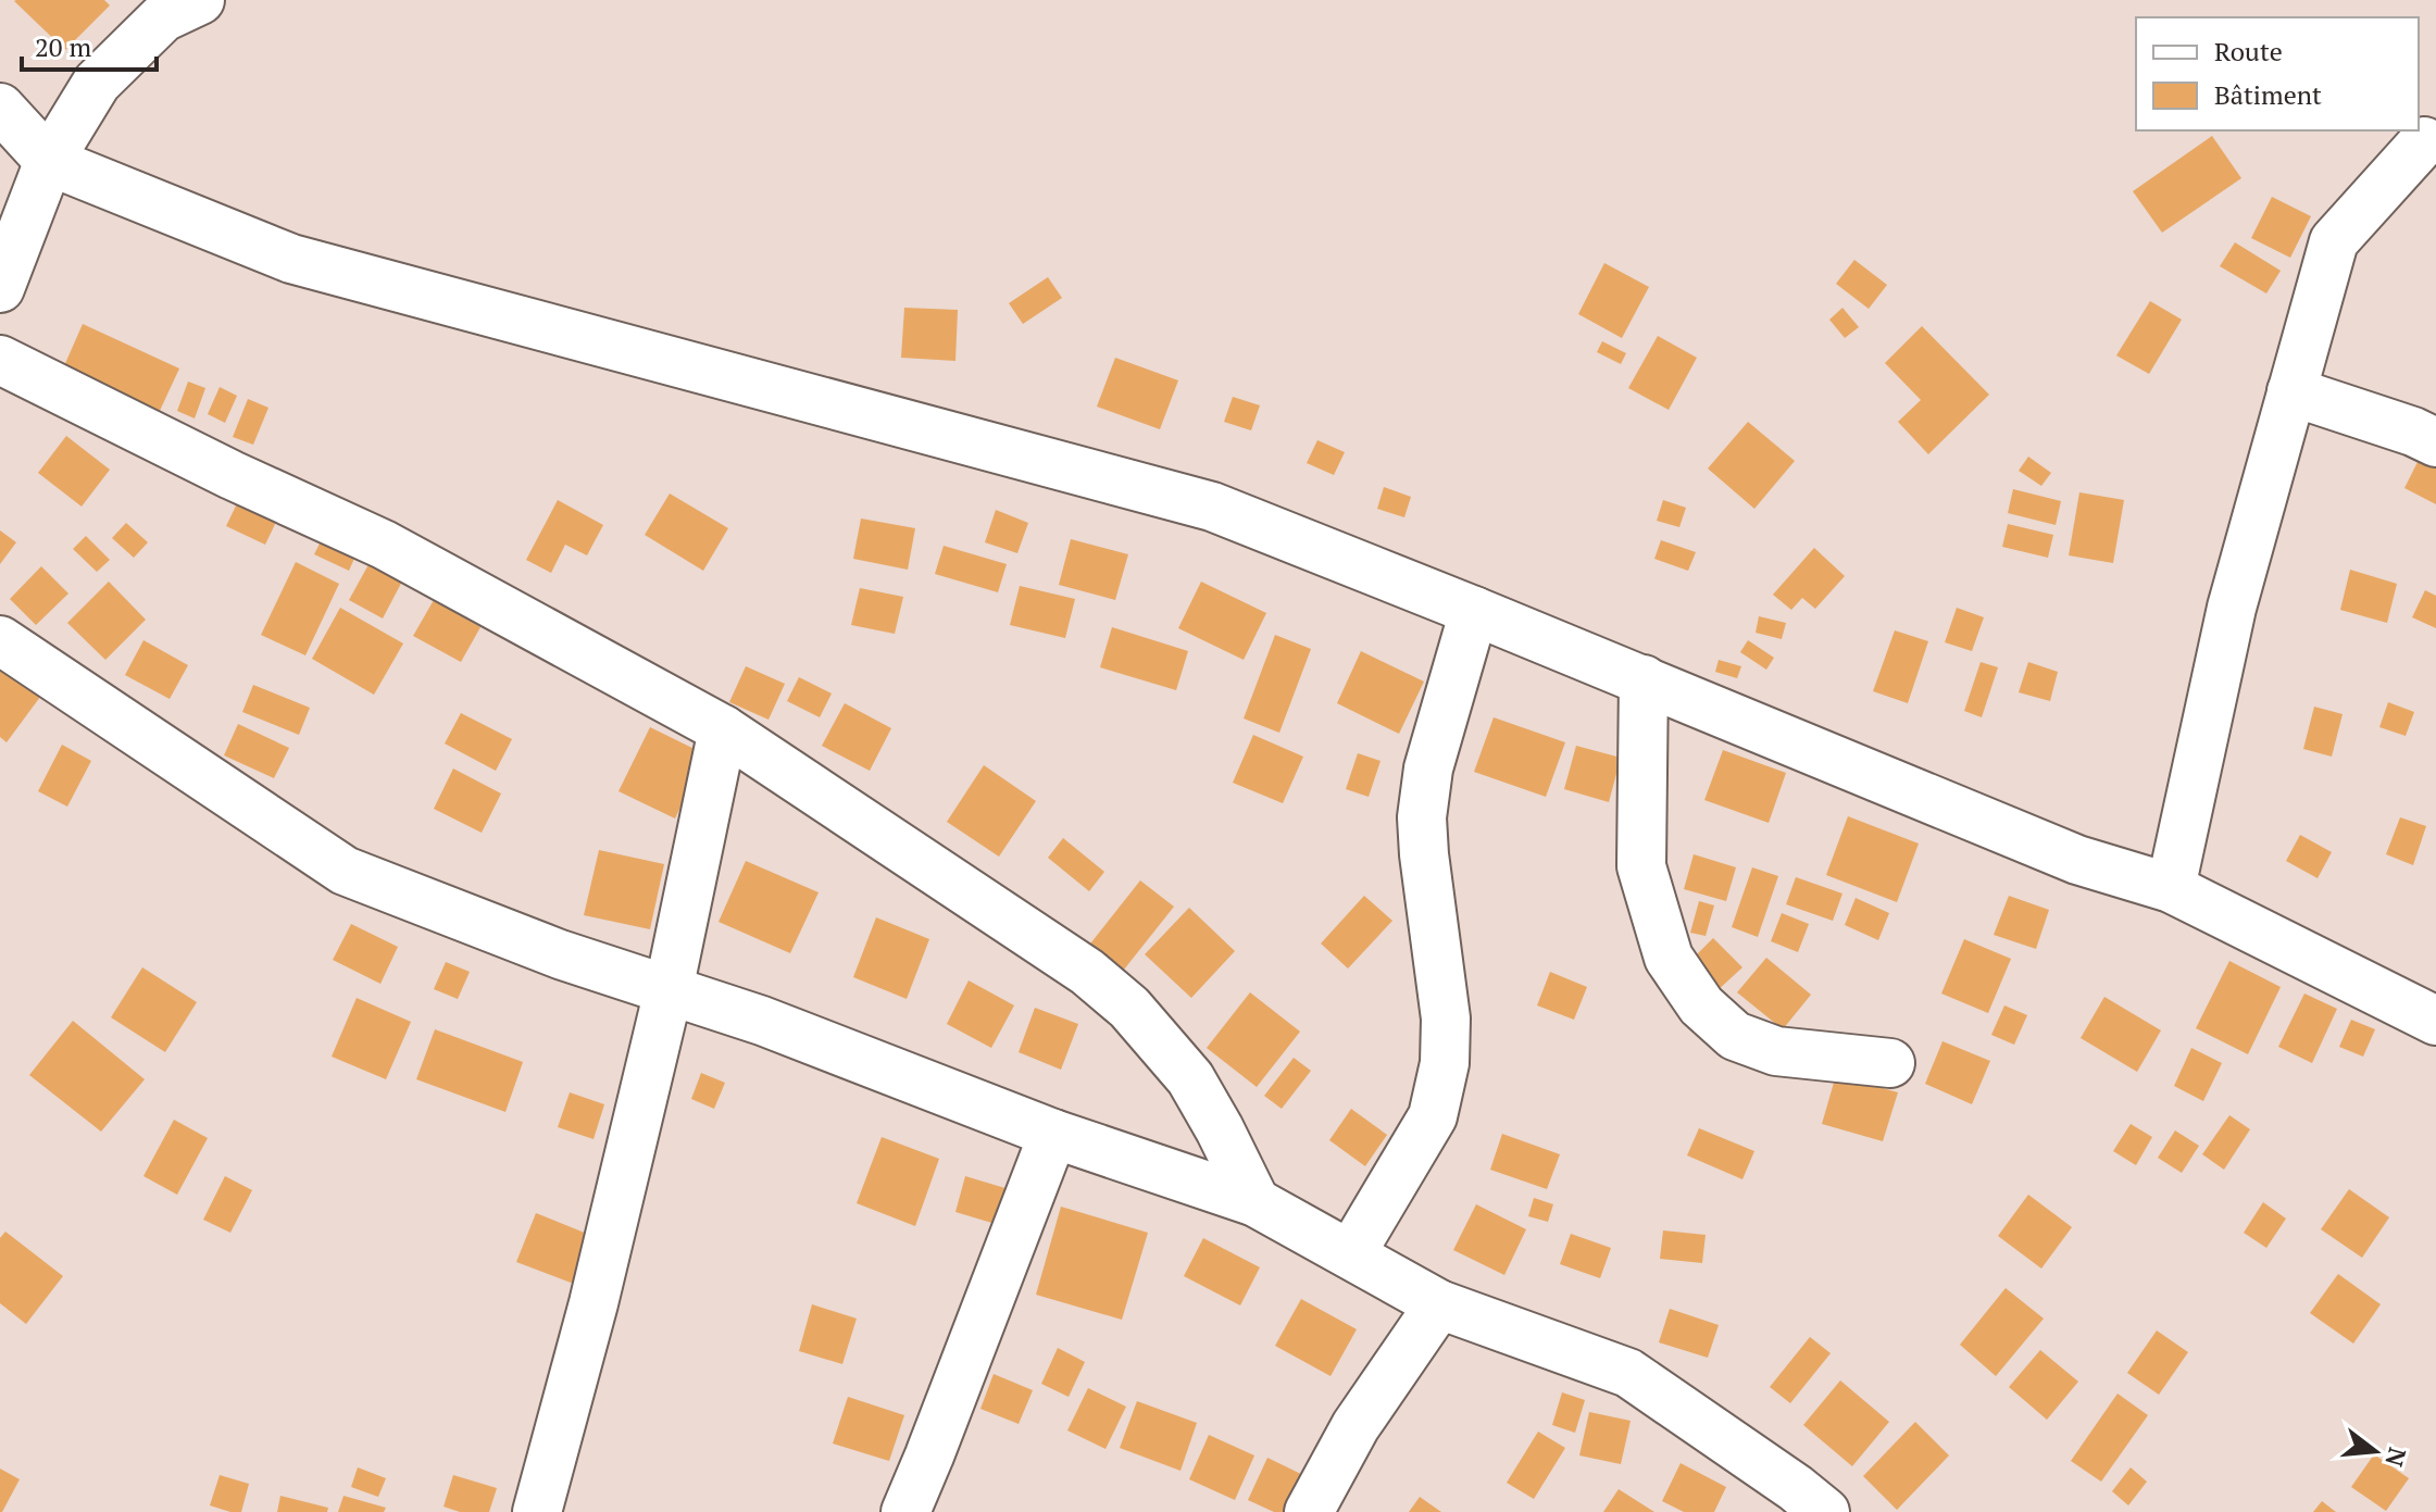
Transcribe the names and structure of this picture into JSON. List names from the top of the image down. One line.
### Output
{"legend":["Route","Bâtiment"],"scale_bar":"20 m","north":"right"}
